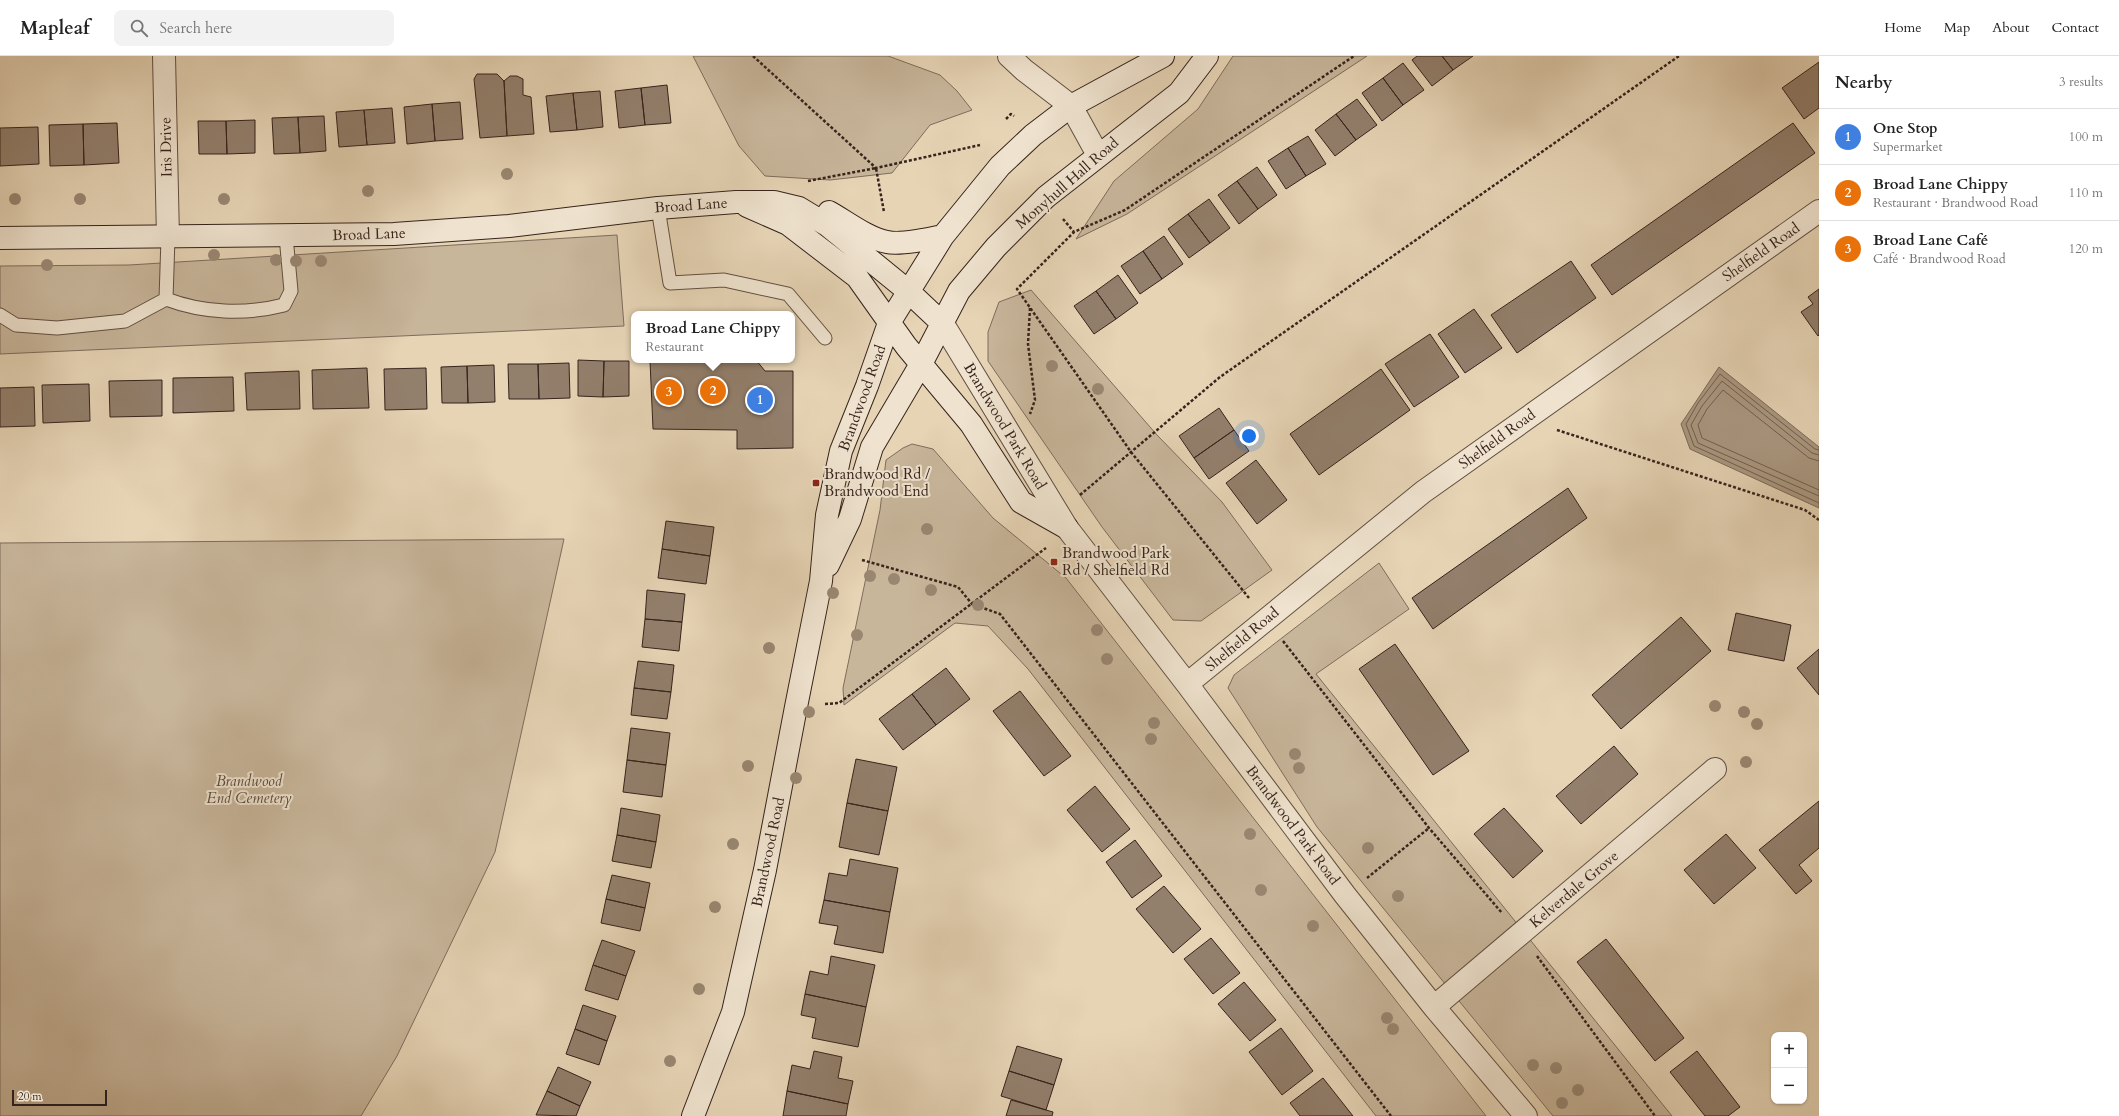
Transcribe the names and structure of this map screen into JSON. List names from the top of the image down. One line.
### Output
{"streets":{"street":["Iris Drive","Monyhull Hall Road","Broad Lane","Shelfield Road","Brandwood Road","Brandwood Park Road","Kelverdale Grove"]},"crossings":[["Iris Drive","Broad Lane"],["Monyhull Hall Road","Broad Lane"],["Monyhull Hall Road","Brandwood Road"],["Monyhull Hall Road","Brandwood Park Road"],["Broad Lane","Brandwood Road"],["Broad Lane","Brandwood Park Road"],["Shelfield Road","Brandwood Park Road"],["Brandwood Road","Brandwood Park Road"],["Brandwood Park Road","Kelverdale Grove"]],"parks":["Brandwood End Cemetery"],"places":{"transit":["Brandwood Rd / Brandwood End","Brandwood Park Rd / Shelfield Rd"]},"scale_bar":"20 m","page":{"header":"Mapleaf","search":"Search here","nav":["Home","Map","About","Contact"],"heading":["Nearby","3 results"],"list":[{"mark":"1","name":"One Stop","note":"Supermarket","value":"100 m"},{"mark":"2","name":"Broad Lane Chippy","note":"Restaurant · Brandwood Road","value":"110 m"},{"mark":"3","name":"Broad Lane Café","note":"Café · Brandwood Road","value":"120 m"}],"popup":["Broad Lane Chippy","Restaurant"],"pins":["2","3","1"],"map_buttons":["+","−"],"scale":"20 m"}}
